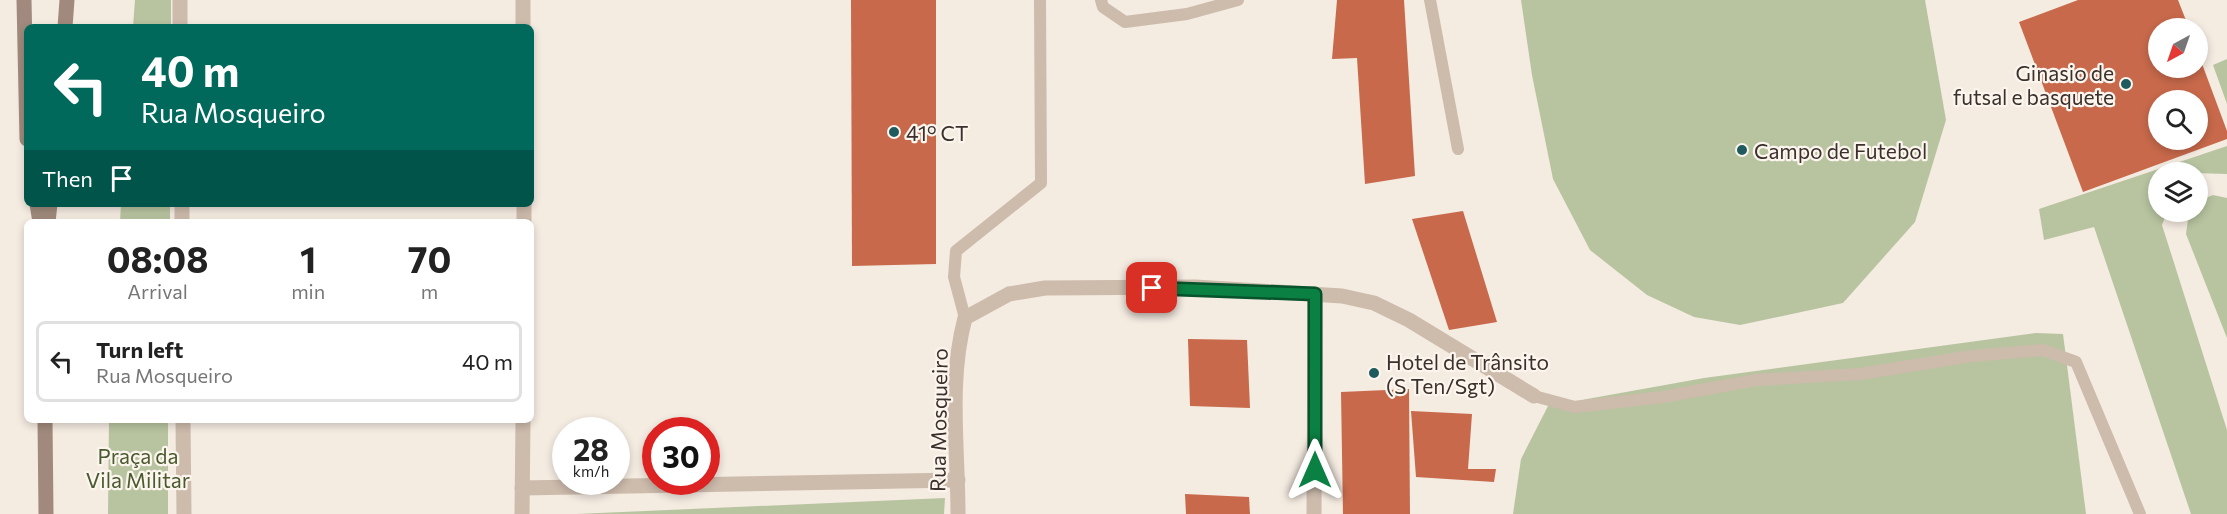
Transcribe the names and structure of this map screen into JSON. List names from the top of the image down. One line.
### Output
{"streets":{"street":["Rua Mosqueiro"]},"parks":["Praça da Vila Militar"],"places":["Ginasio de futsal e basquete","41º CT","Campo de Futebol","Hotel de Trânsito (S Ten/Sgt)"],"north":"bottom left","page":{"turn":["40 m","Rua Mosqueiro"],"then":"Then","eta":["08:08","Arrival","1","min","70","m"],"list":[{"name":"Turn left","note":"Rua Mosqueiro","value":"40 m"}],"speed":"28 km/h","limit":"30"}}
